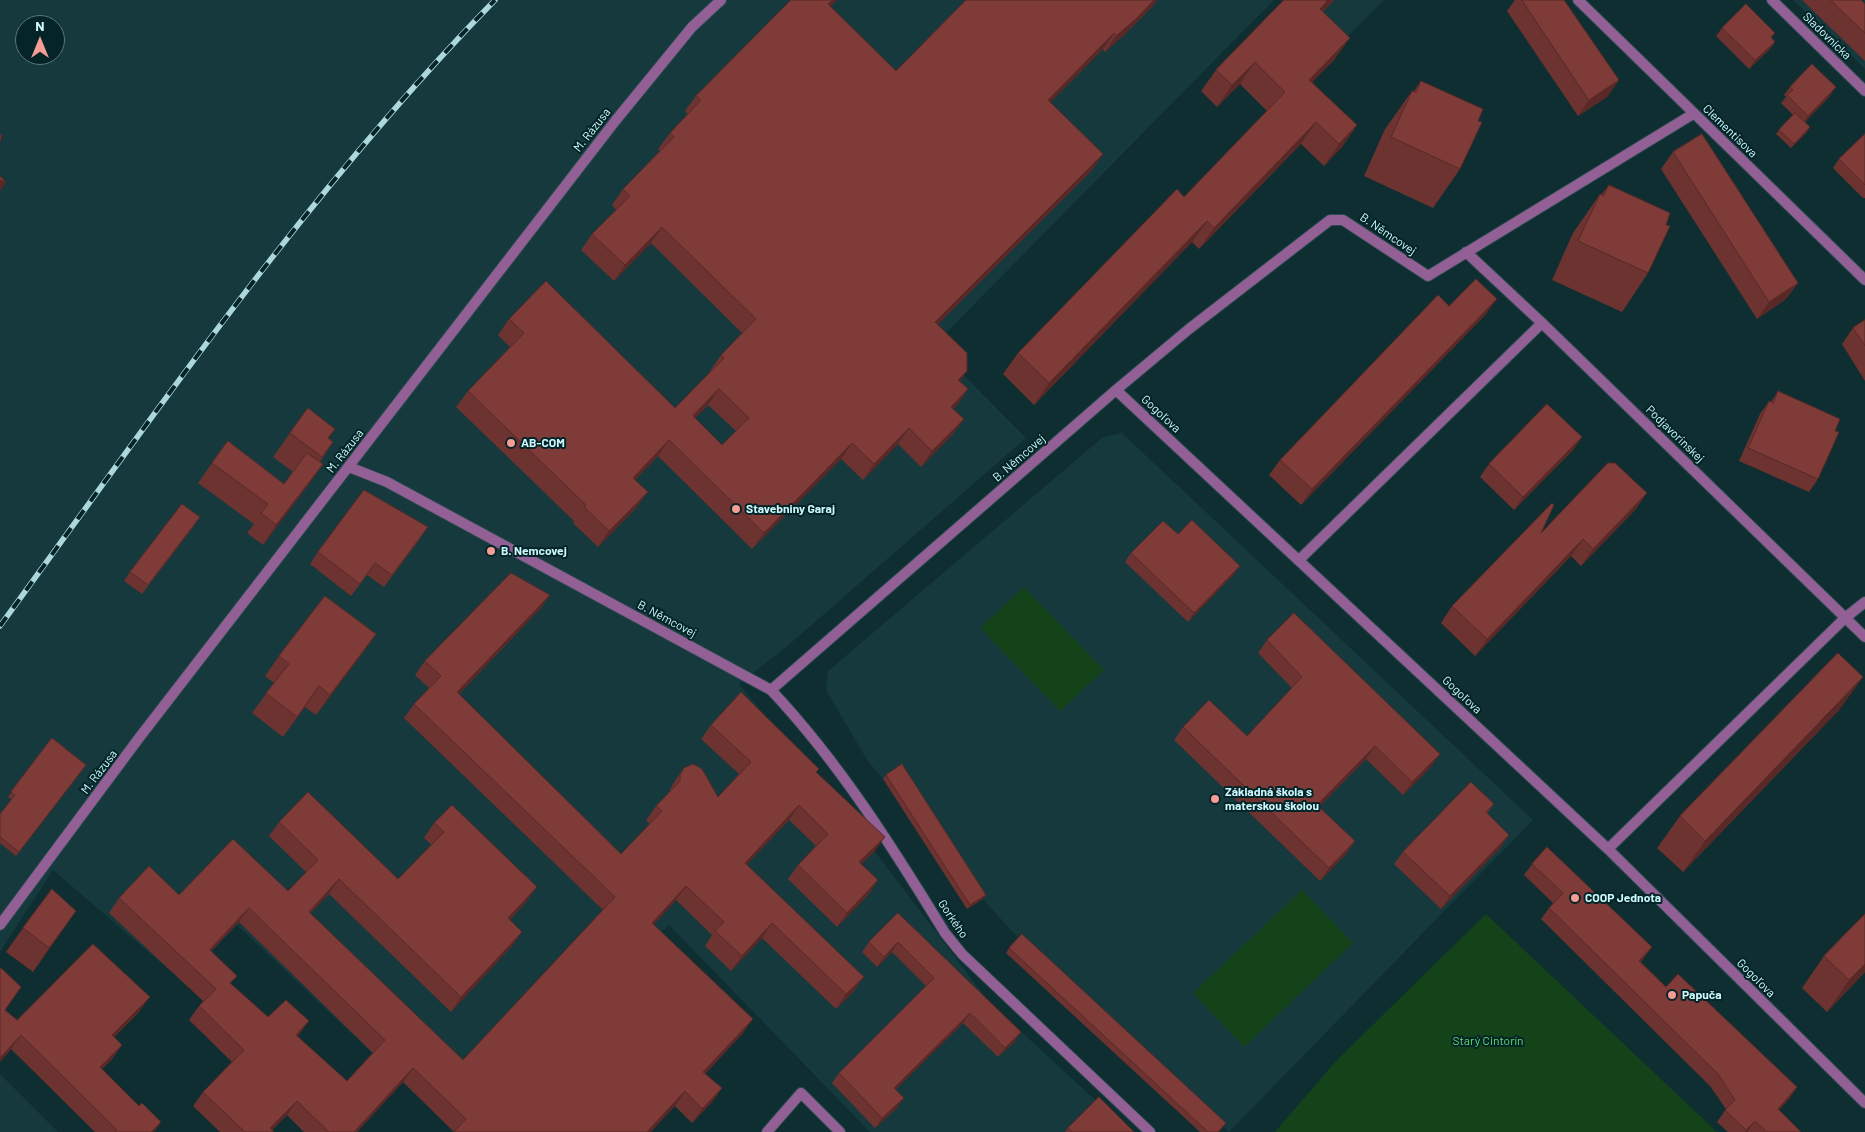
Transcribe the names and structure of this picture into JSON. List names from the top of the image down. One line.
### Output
{"streets":{"street":["Sladovnícka","M. Rázusa","Clementisova","B. Němcovej","Gogoľova","Podjavorinskej","Gorkého"]},"crossings":[["M. Rázusa","B. Němcovej"],["Clementisova","B. Němcovej"],["B. Němcovej","Gogoľova"],["B. Němcovej","Podjavorinskej"],["B. Němcovej","Gorkého"]],"parks":["Starý Cintorín"],"places":["AB-COM","Stavebniny Garaj","B. Nemcovej","Základná škola s materskou školou","COOP Jednota","Papuča"],"north":"top"}
